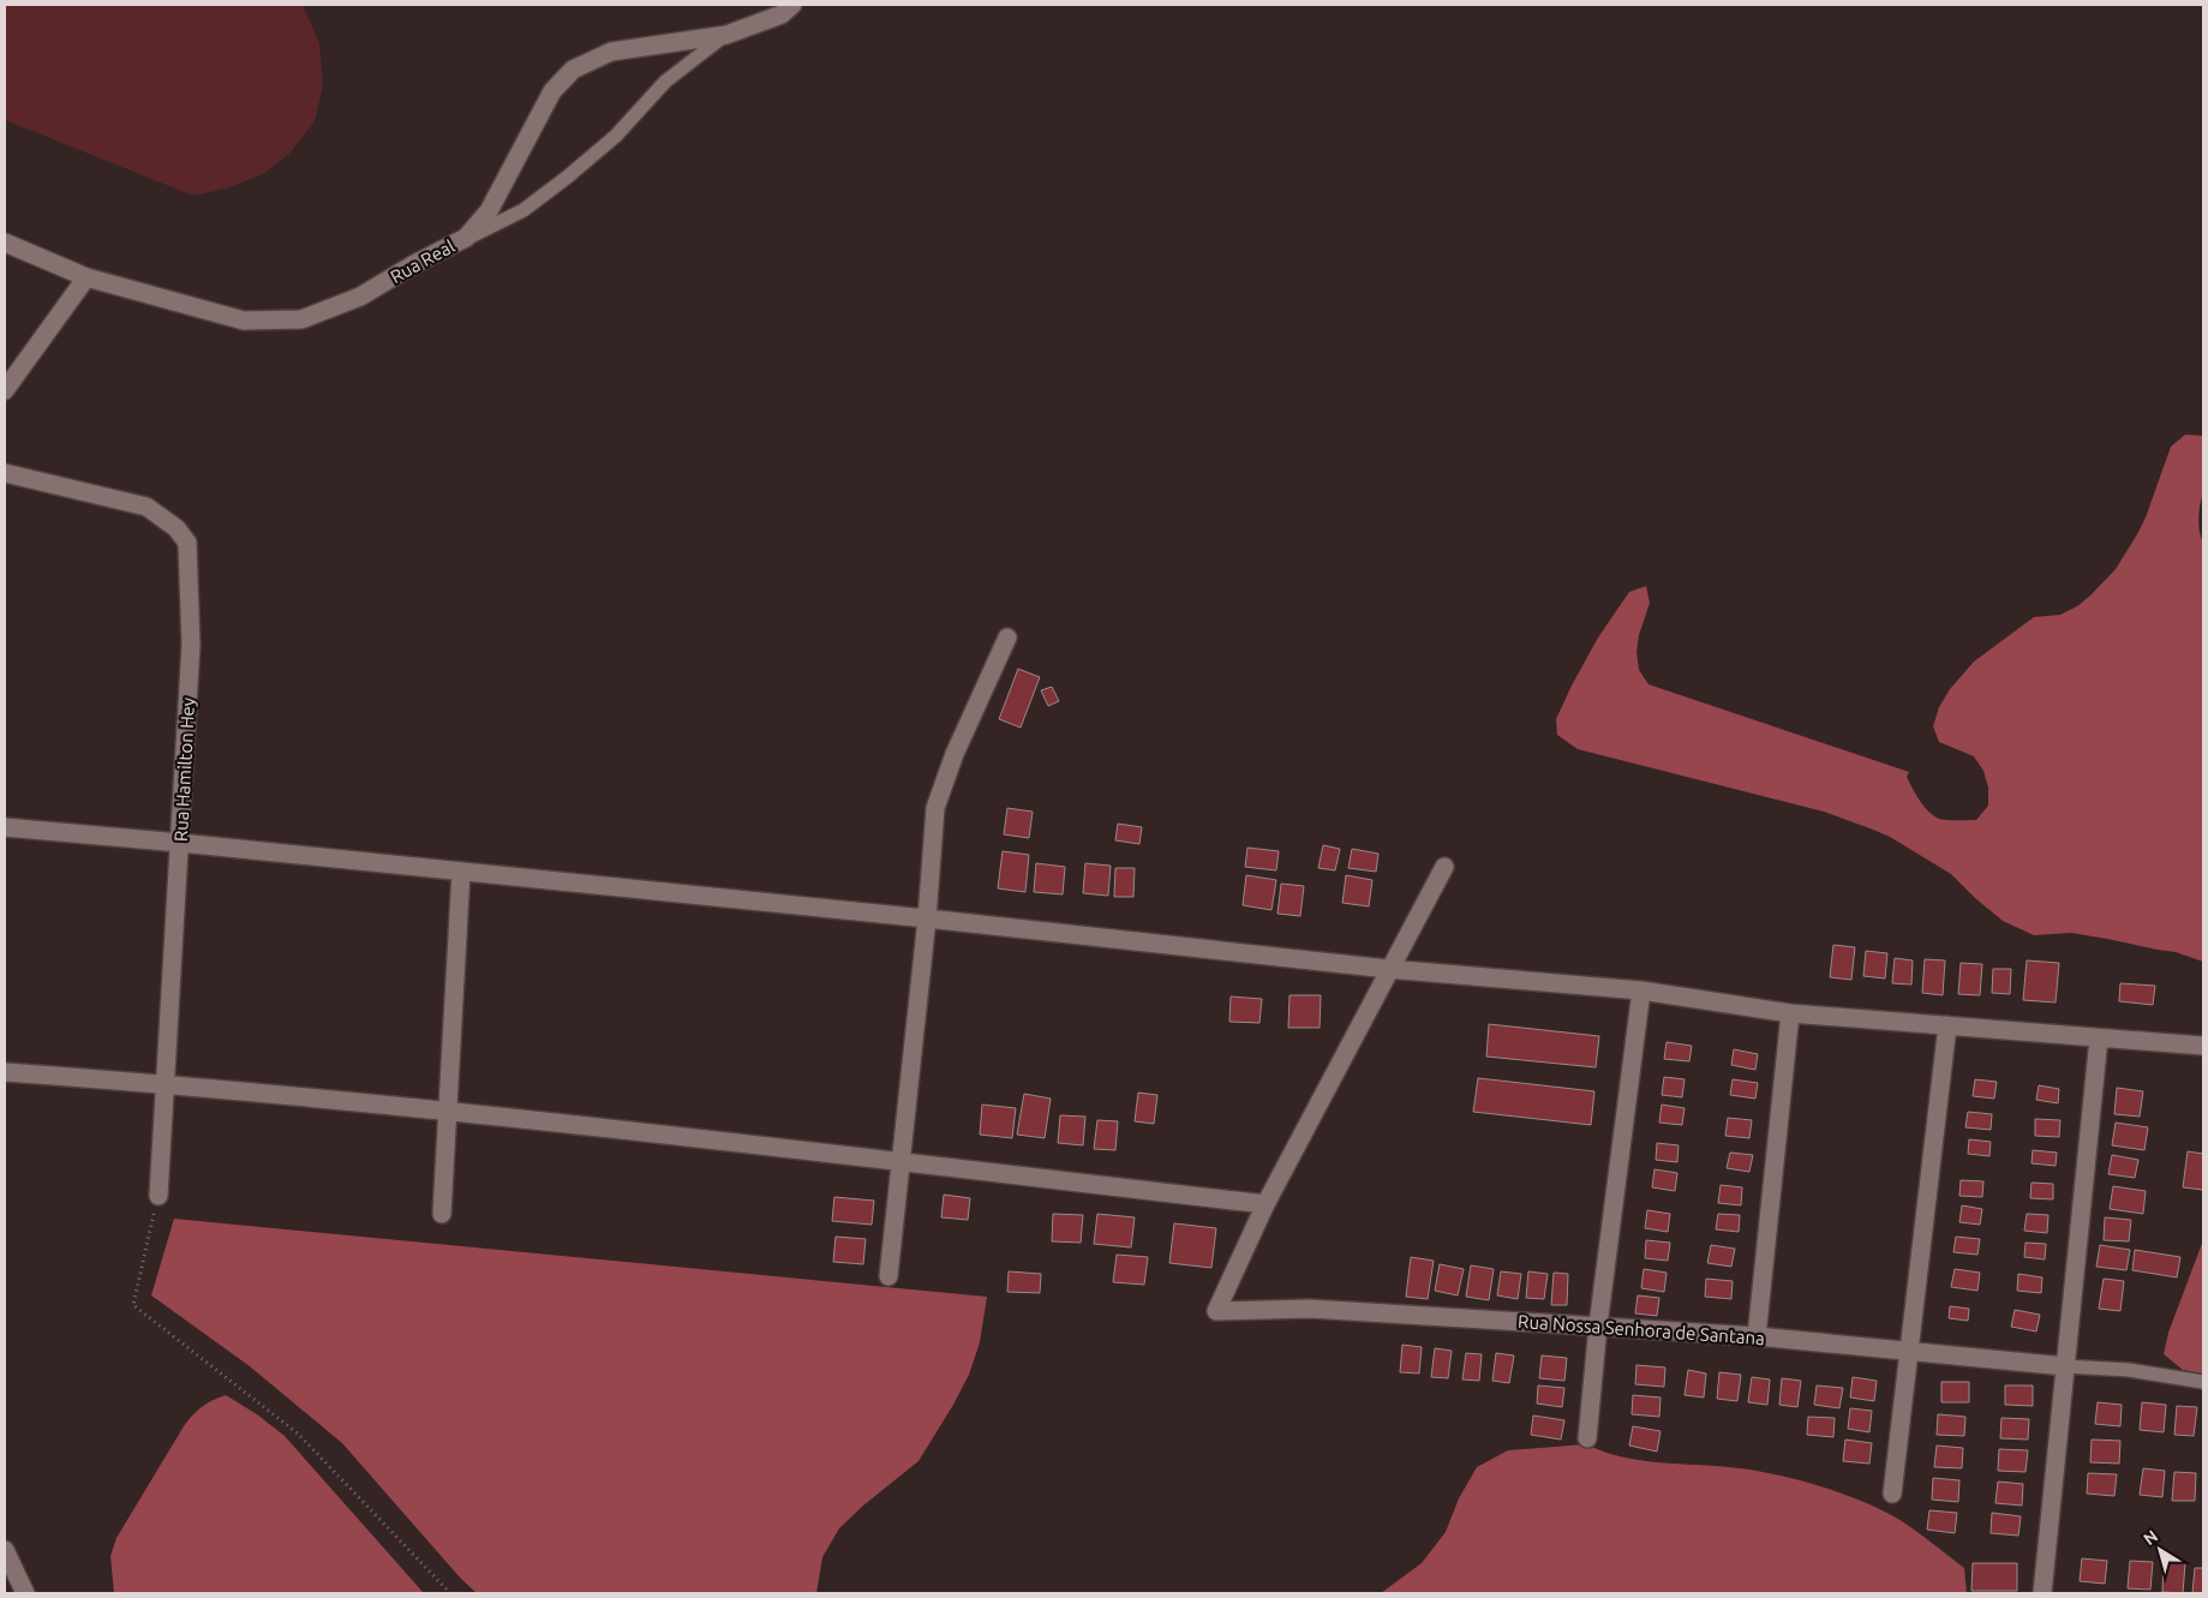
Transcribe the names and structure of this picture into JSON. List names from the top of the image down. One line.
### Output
{"streets":{"street":["Rua Real","Rua Hamilton Hey","Rua Nossa Senhora de Santana"]},"north":"top left"}
